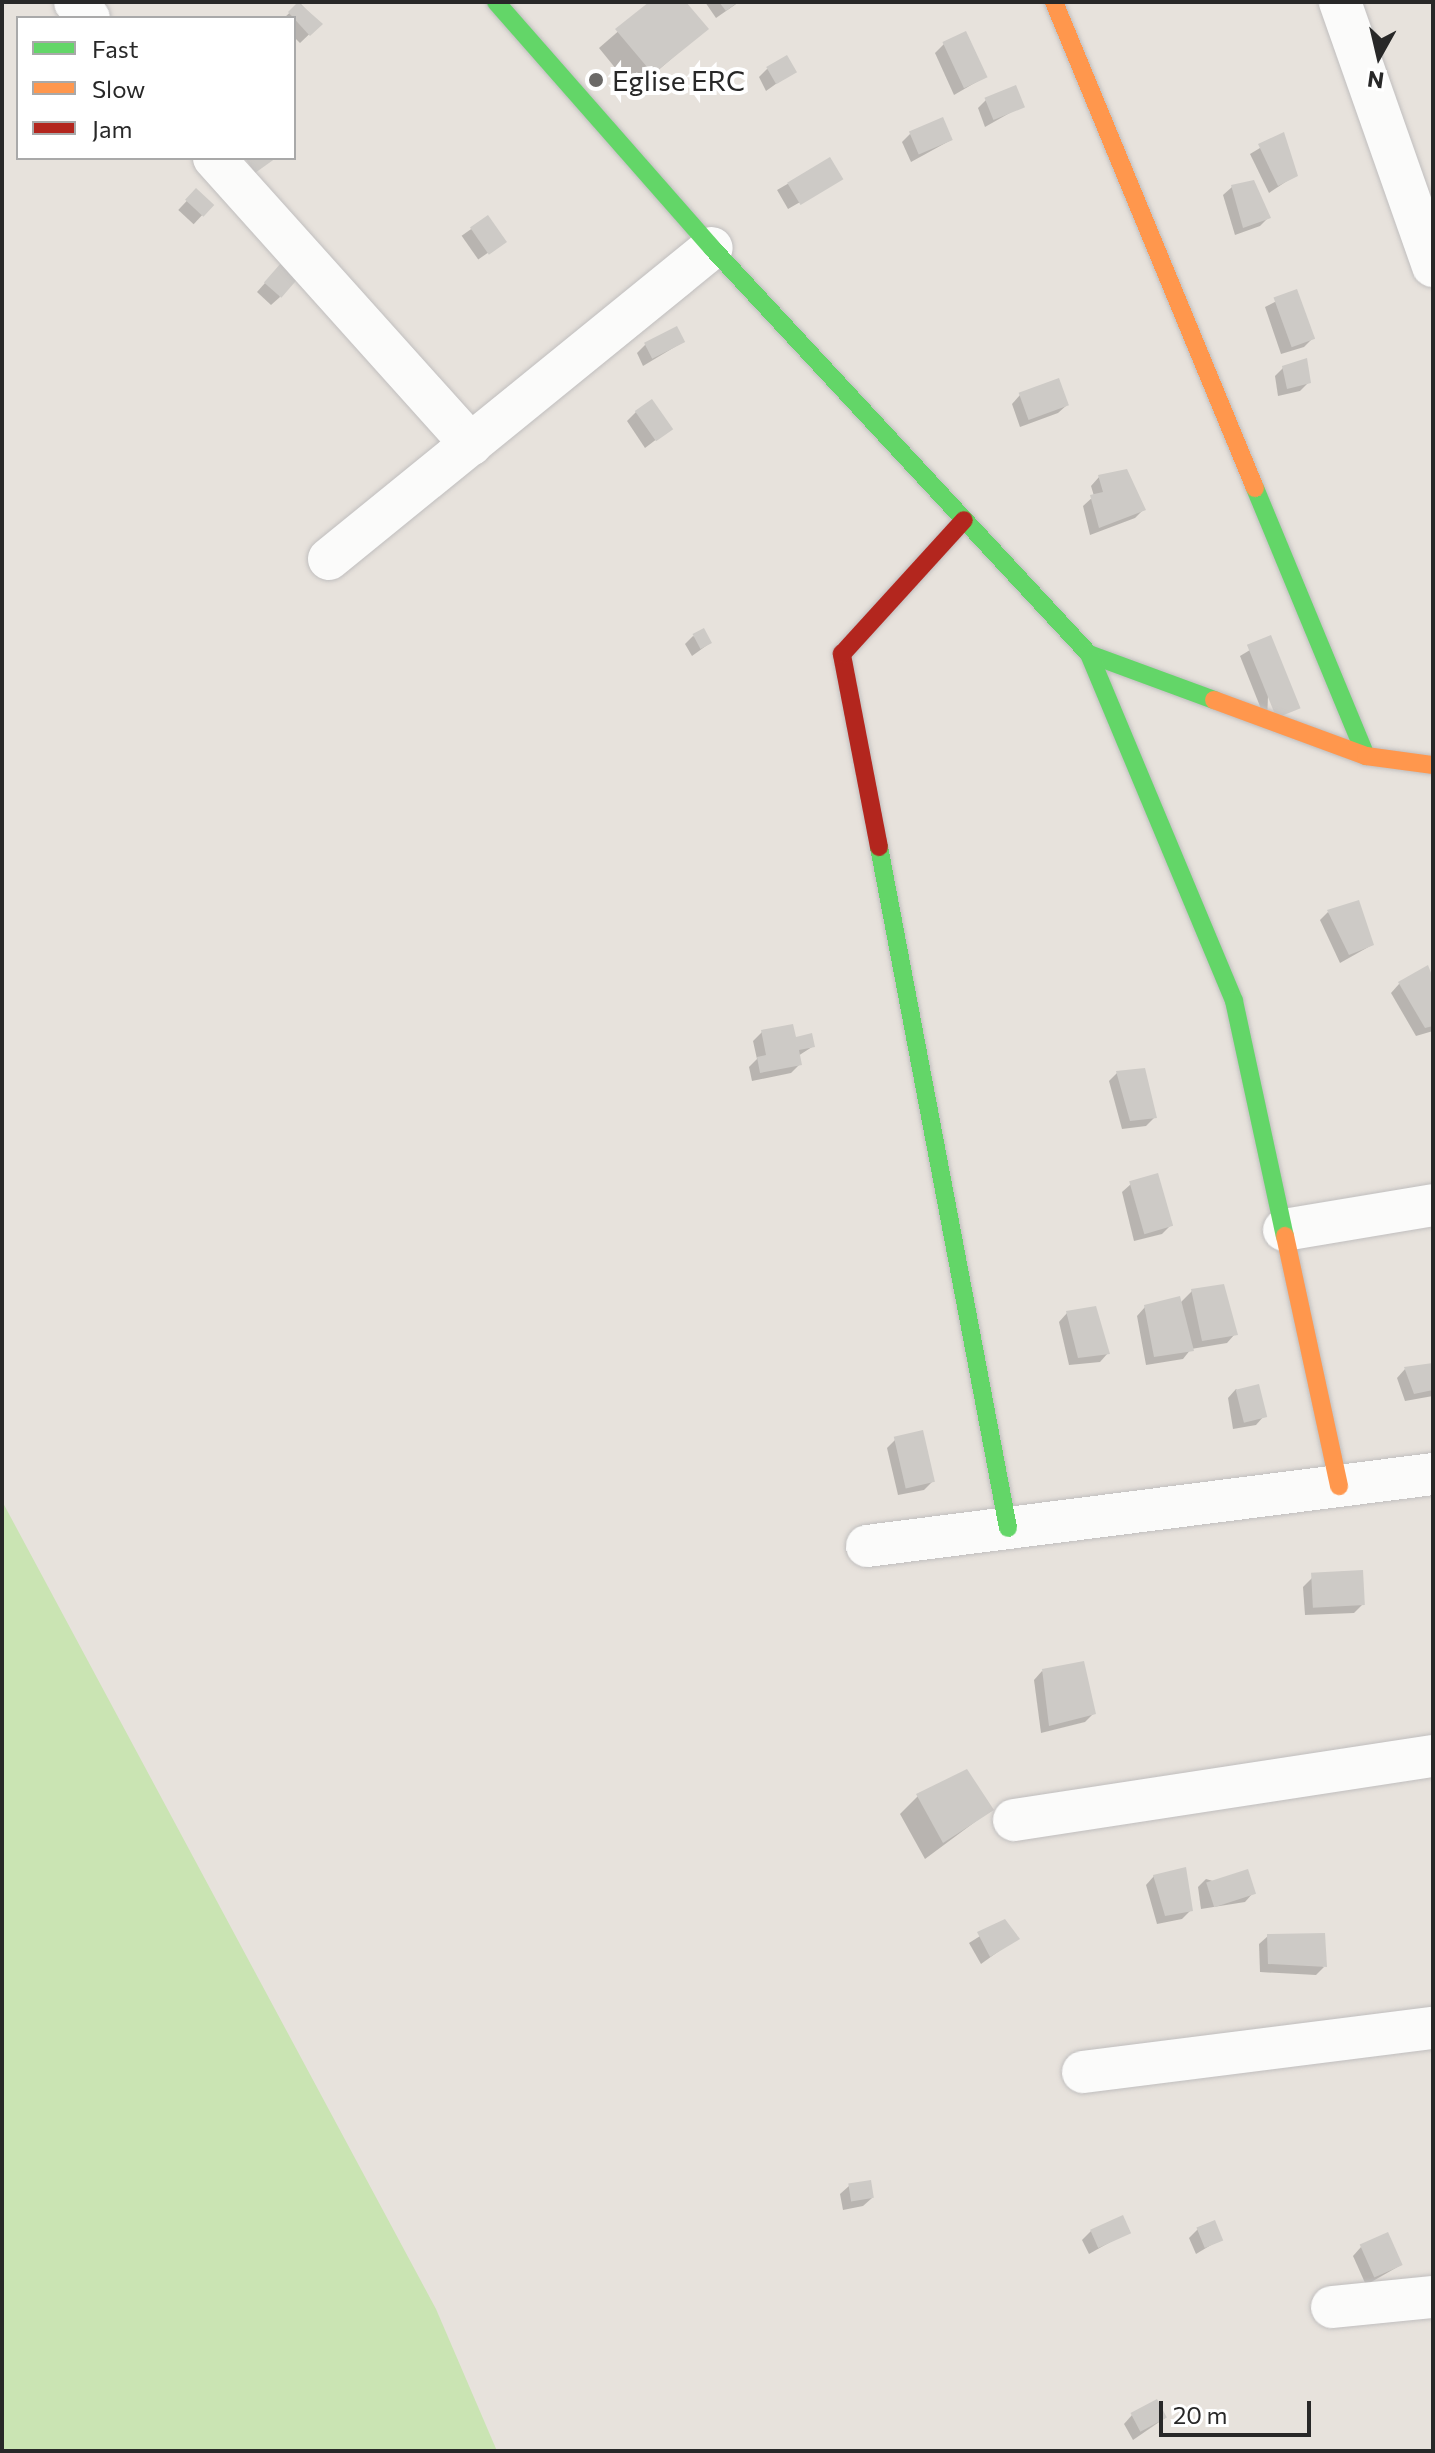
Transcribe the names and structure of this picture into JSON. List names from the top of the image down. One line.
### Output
{"places":["Eglise ERC"],"legend":["Fast","Slow","Jam"],"scale_bar":"20 m","north":"bottom"}
